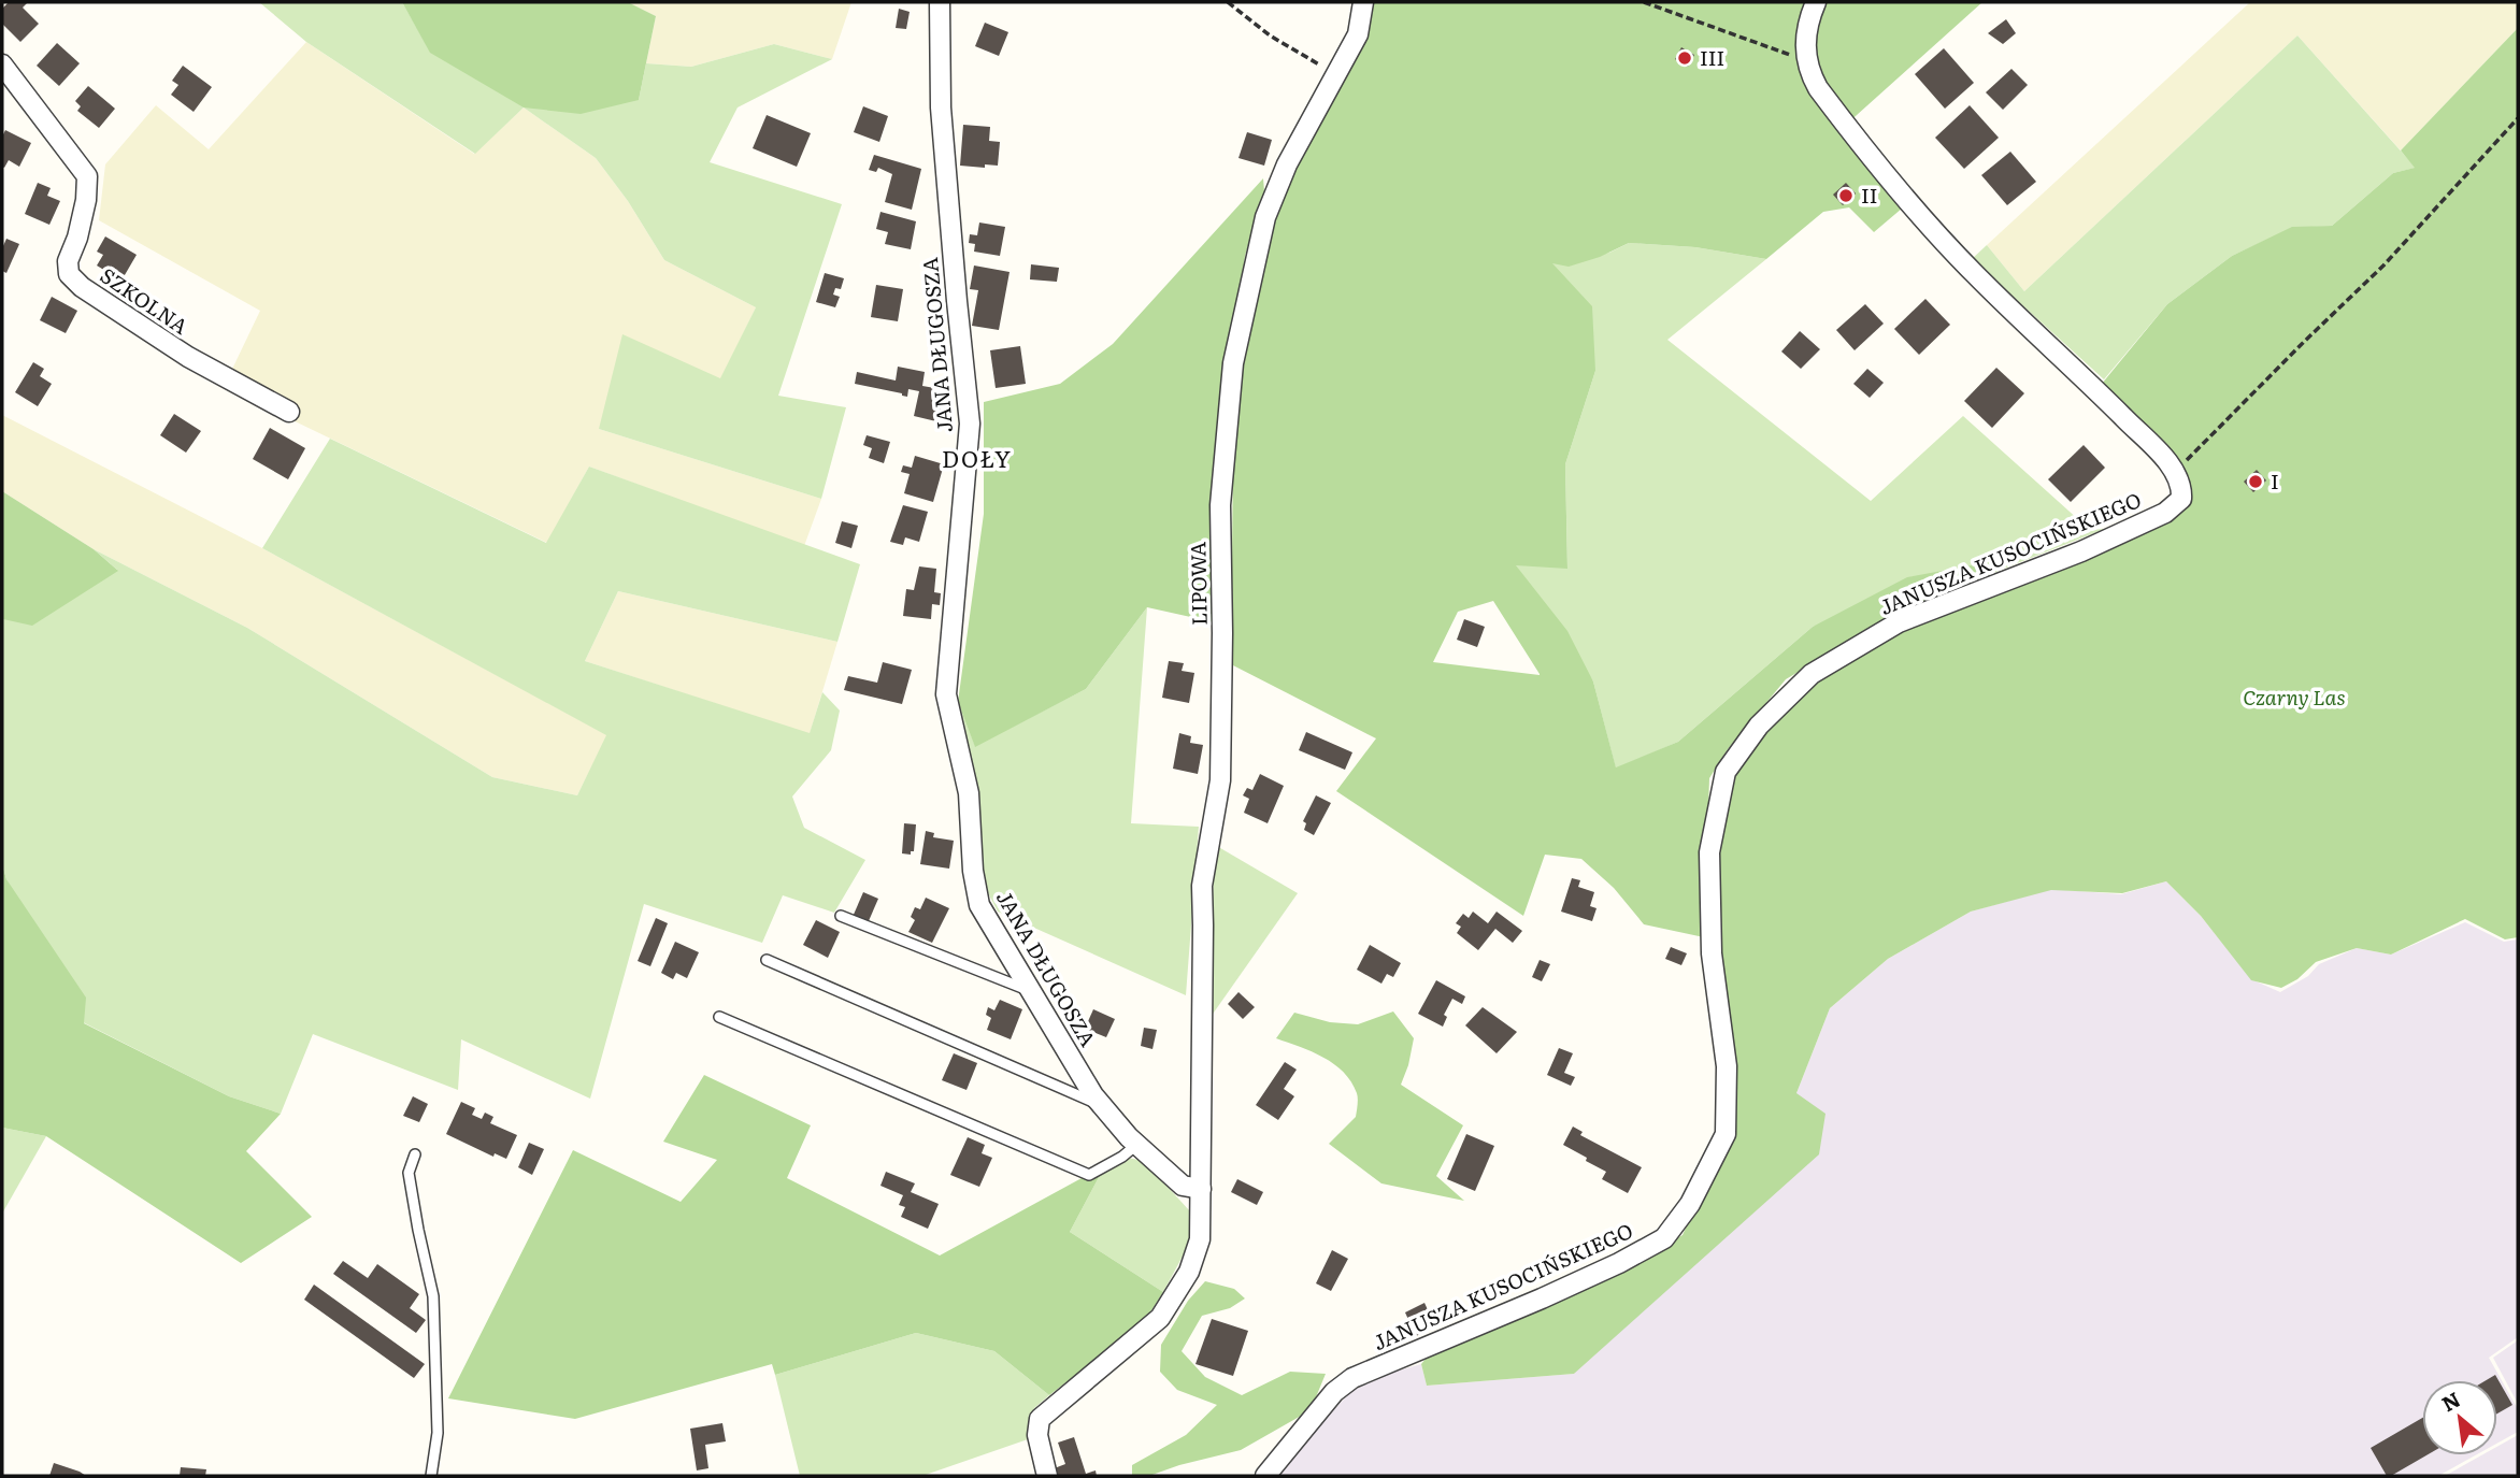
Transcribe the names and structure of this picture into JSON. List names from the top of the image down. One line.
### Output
{"streets":{"street":["SZKOLNA","JANA DŁUGOSZA","JANUSZA KUSOCIŃSKIEGO","LIPOWA"]},"crossings":[["JANA DŁUGOSZA","LIPOWA"]],"districts":["DOŁY"],"parks":["Czarny Las"],"places":["III","II","I"],"north":"top left"}
